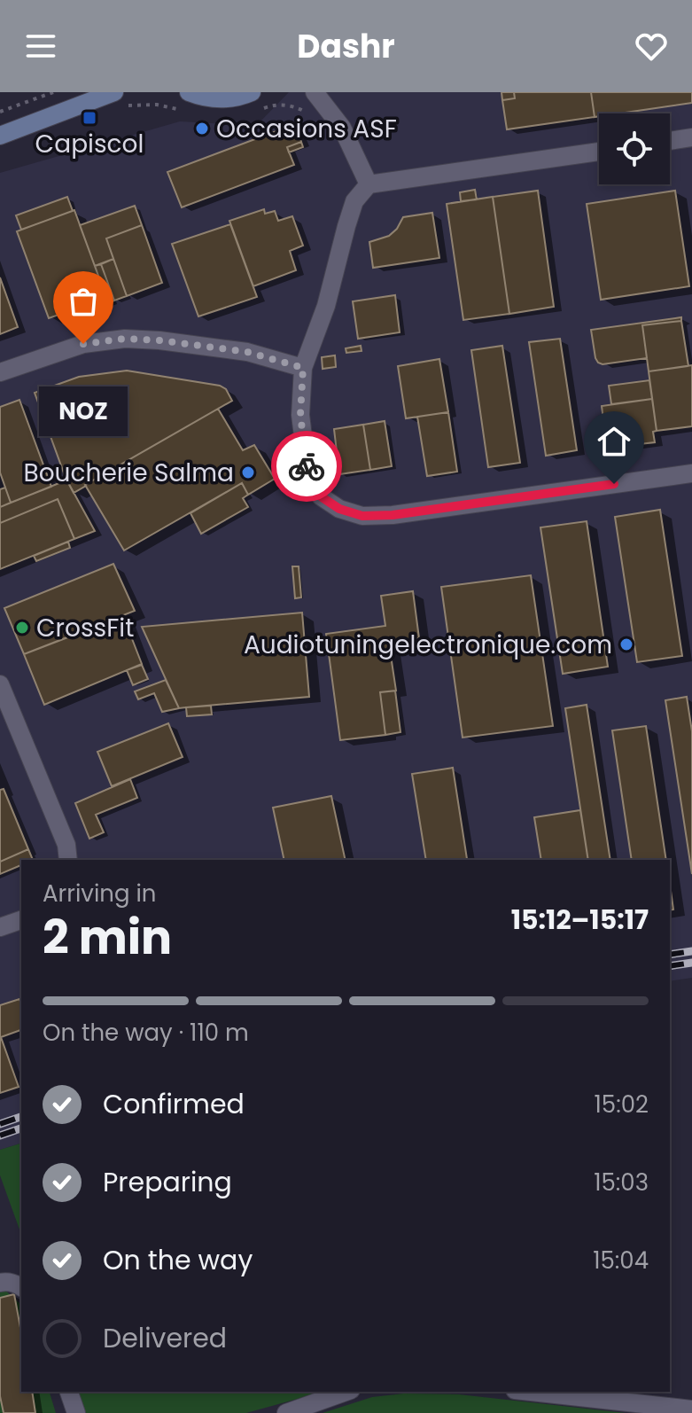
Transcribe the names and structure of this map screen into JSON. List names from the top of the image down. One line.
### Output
{"places":{"transit":["Capiscol"],"other":["Occasions ASF","NOZ","Boucherie Salma","CrossFit","Audiotuningelectronique.com"]},"page":{"header":"Dashr","bubble":"NOZ","heading":["2 min","Arriving in","15:12–15:17"],"bar":"On the way · 110 m","list":[["Confirmed","15:02"],["Preparing","15:03"],["On the way","15:04"],"Delivered"]}}
